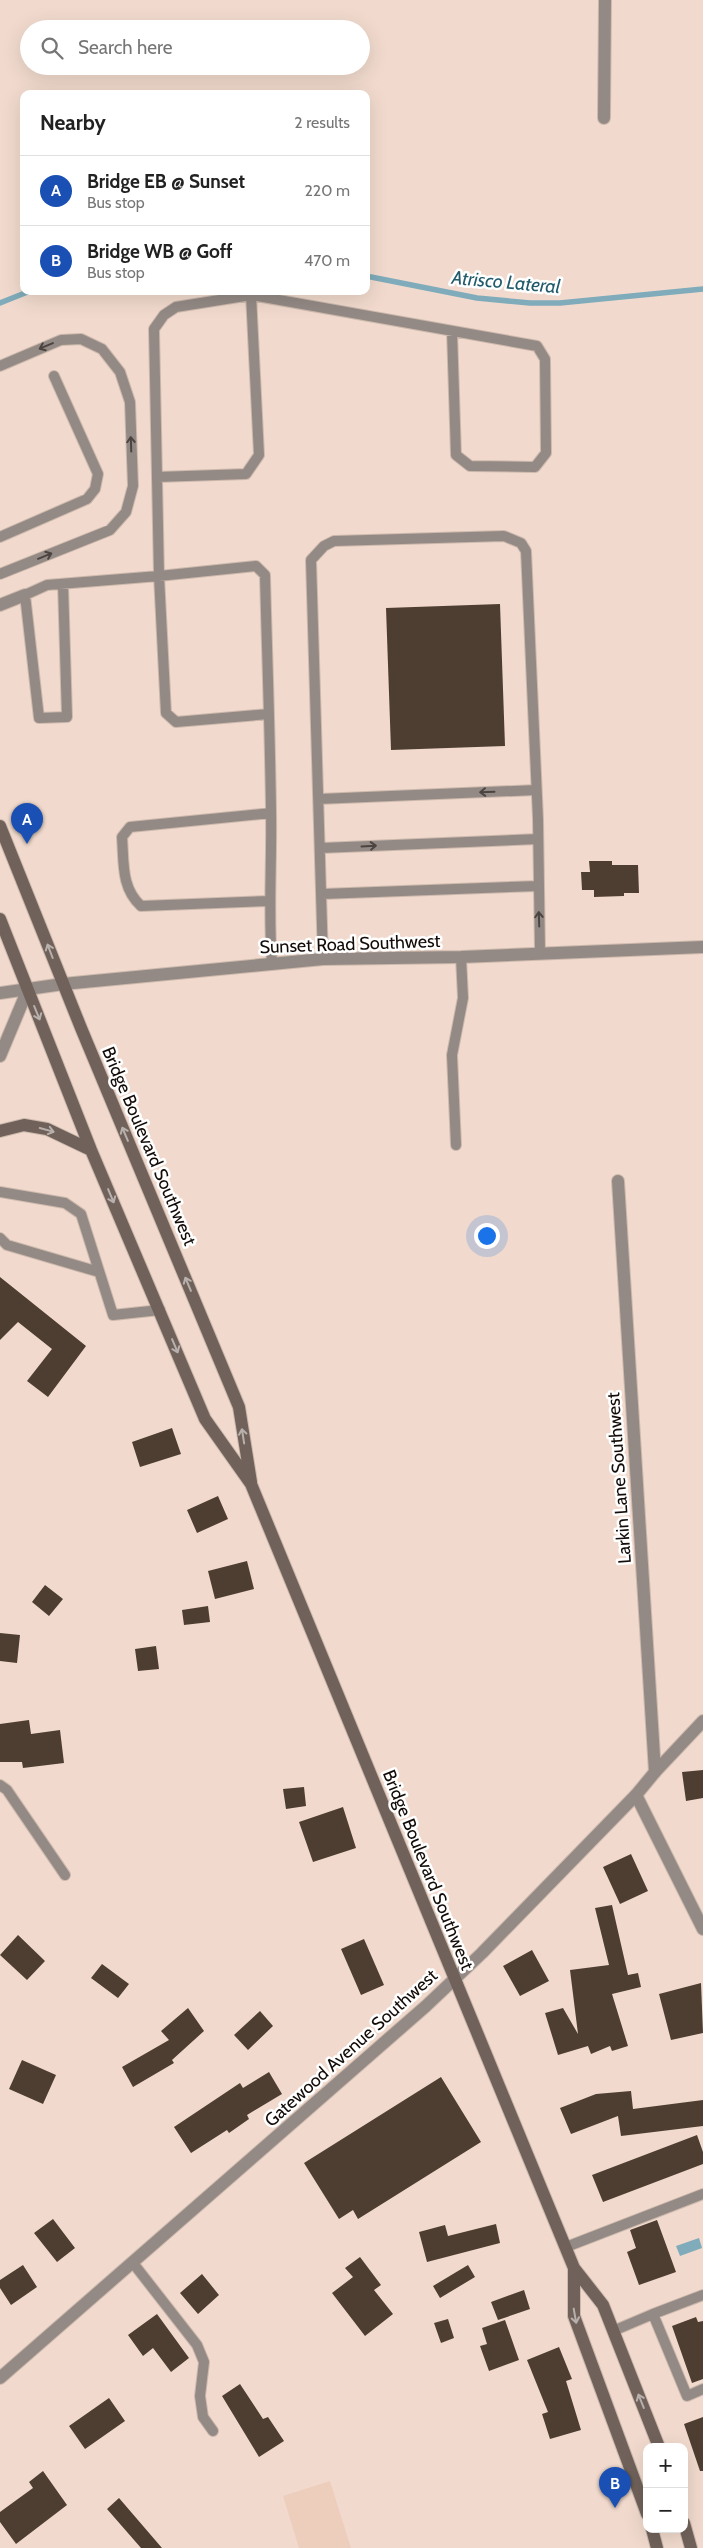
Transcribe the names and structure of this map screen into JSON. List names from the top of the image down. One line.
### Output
{"streets":{"main road":["Bridge Boulevard Southwest"],"street":["Sunset Road Southwest","Larkin Lane Southwest","Gatewood Avenue Southwest"]},"crossings":[["Sunset Road Southwest","Bridge Boulevard Southwest"],["Bridge Boulevard Southwest","Gatewood Avenue Southwest"],["Larkin Lane Southwest","Gatewood Avenue Southwest"]],"water":["Atrisco Lateral"],"page":{"search":"Search here","heading":["Nearby","2 results"],"list":[{"mark":"A","name":"Bridge EB @ Sunset","note":"Bus stop","value":"220 m"},{"mark":"B","name":"Bridge WB @ Goff","note":"Bus stop","value":"470 m"}],"pins":["A","B"],"map_buttons":["+","−"]}}
